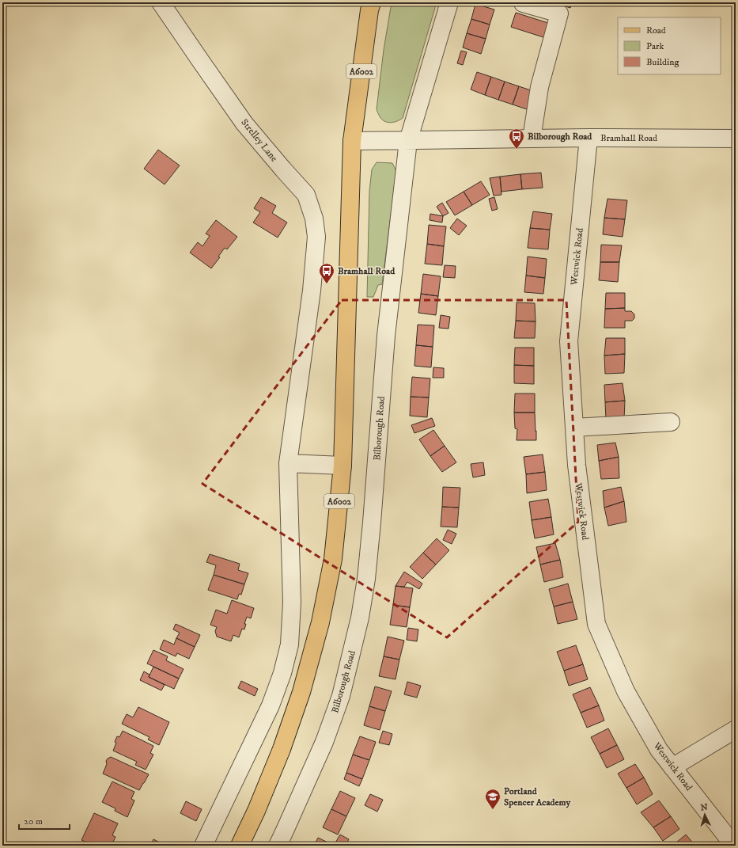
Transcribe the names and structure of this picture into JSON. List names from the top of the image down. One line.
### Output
{"streets":{"main road":["A6002"],"street":["Bramhall Road","Strelley Lane","Westwick Road","Bilborough Road"]},"crossings":[["A6002","Bramhall Road"],["Bramhall Road","Westwick Road"],["Bramhall Road","Bilborough Road"]],"places":{"bus stop":["Bilborough Road","Bramhall Road"],"school or university":["Portland Spencer Academy"]},"legend":["Road","Park","Building"],"scale_bar":"20 m","north":"top"}
